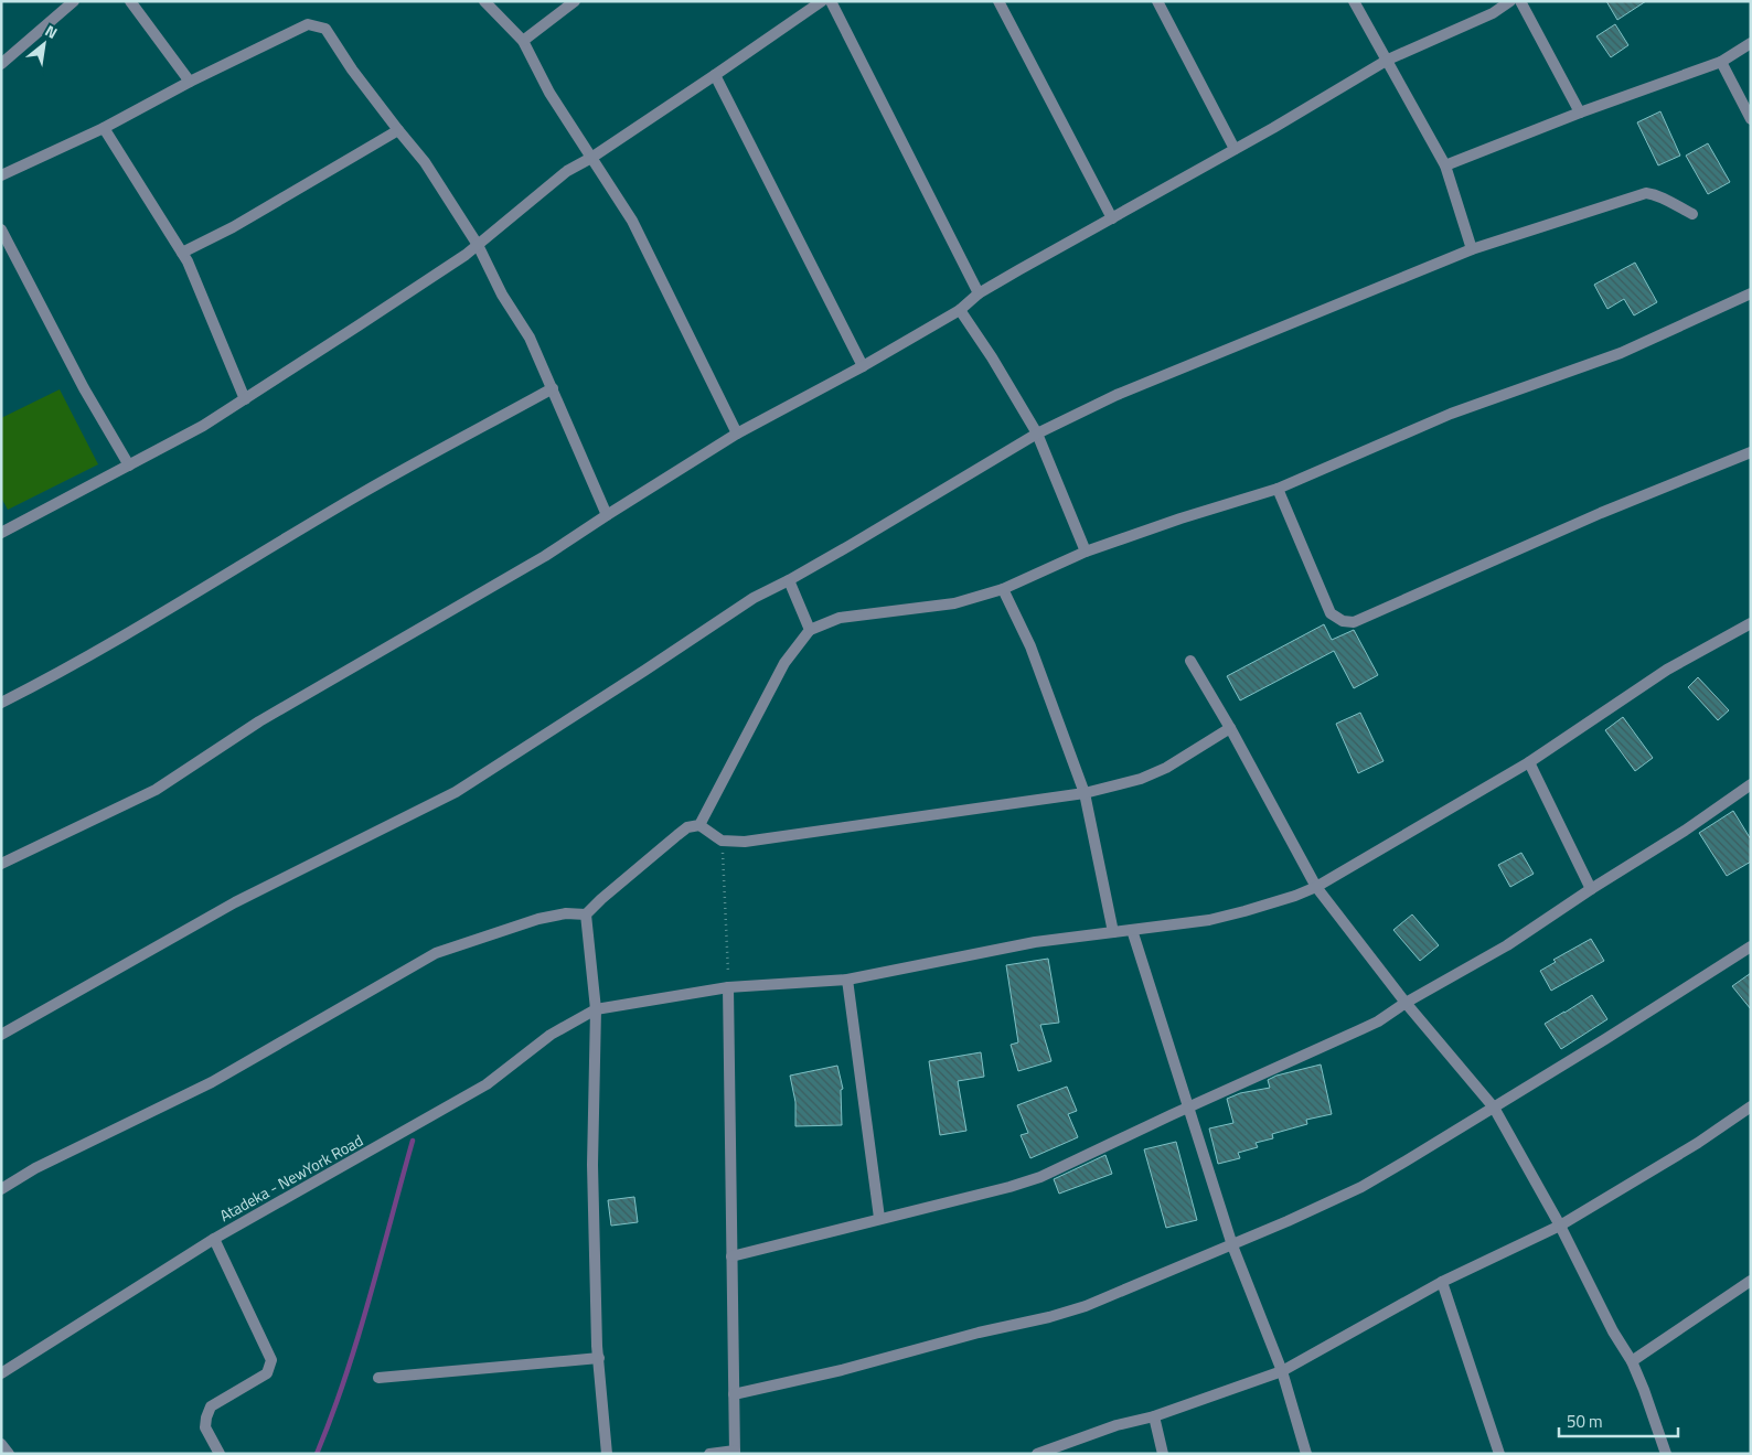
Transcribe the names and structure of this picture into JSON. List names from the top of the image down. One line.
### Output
{"streets":{"street":["Atadeka - NewYork Road"]},"scale_bar":"50 m","north":"top right"}
